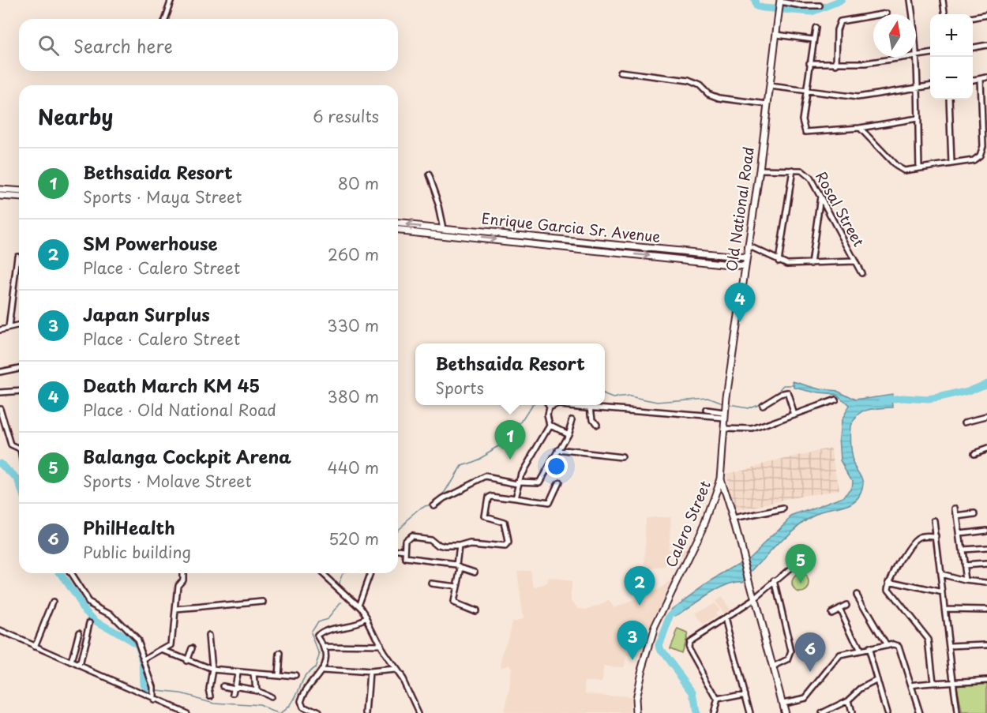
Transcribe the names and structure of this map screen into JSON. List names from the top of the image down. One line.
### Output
{"streets":{"main road":["Old National Road","Enrique Garcia Sr. Avenue","Calero Street"],"street":["Rosal Street"]},"crossings":[["Old National Road","Rosal Street"],["Old National Road","Enrique Garcia Sr. Avenue"],["Old National Road","Calero Street"]],"north":"top","page":{"map_buttons":["+","−"],"search":"Search here","heading":["Nearby","6 results"],"list":[{"mark":"1","name":"Bethsaida Resort","note":"Sports · Maya Street","value":"80 m"},{"mark":"2","name":"SM Powerhouse","note":"Place · Calero Street","value":"260 m"},{"mark":"3","name":"Japan Surplus","note":"Place · Calero Street","value":"330 m"},{"mark":"4","name":"Death March KM 45","note":"Place · Old National Road","value":"380 m"},{"mark":"5","name":"Balanga Cockpit Arena","note":"Sports · Molave Street","value":"440 m"},{"mark":"6","name":"PhilHealth","note":"Public building","value":"520 m"}],"pins":["4","1","5","2","3","6"],"popup":["Bethsaida Resort","Sports"]}}
